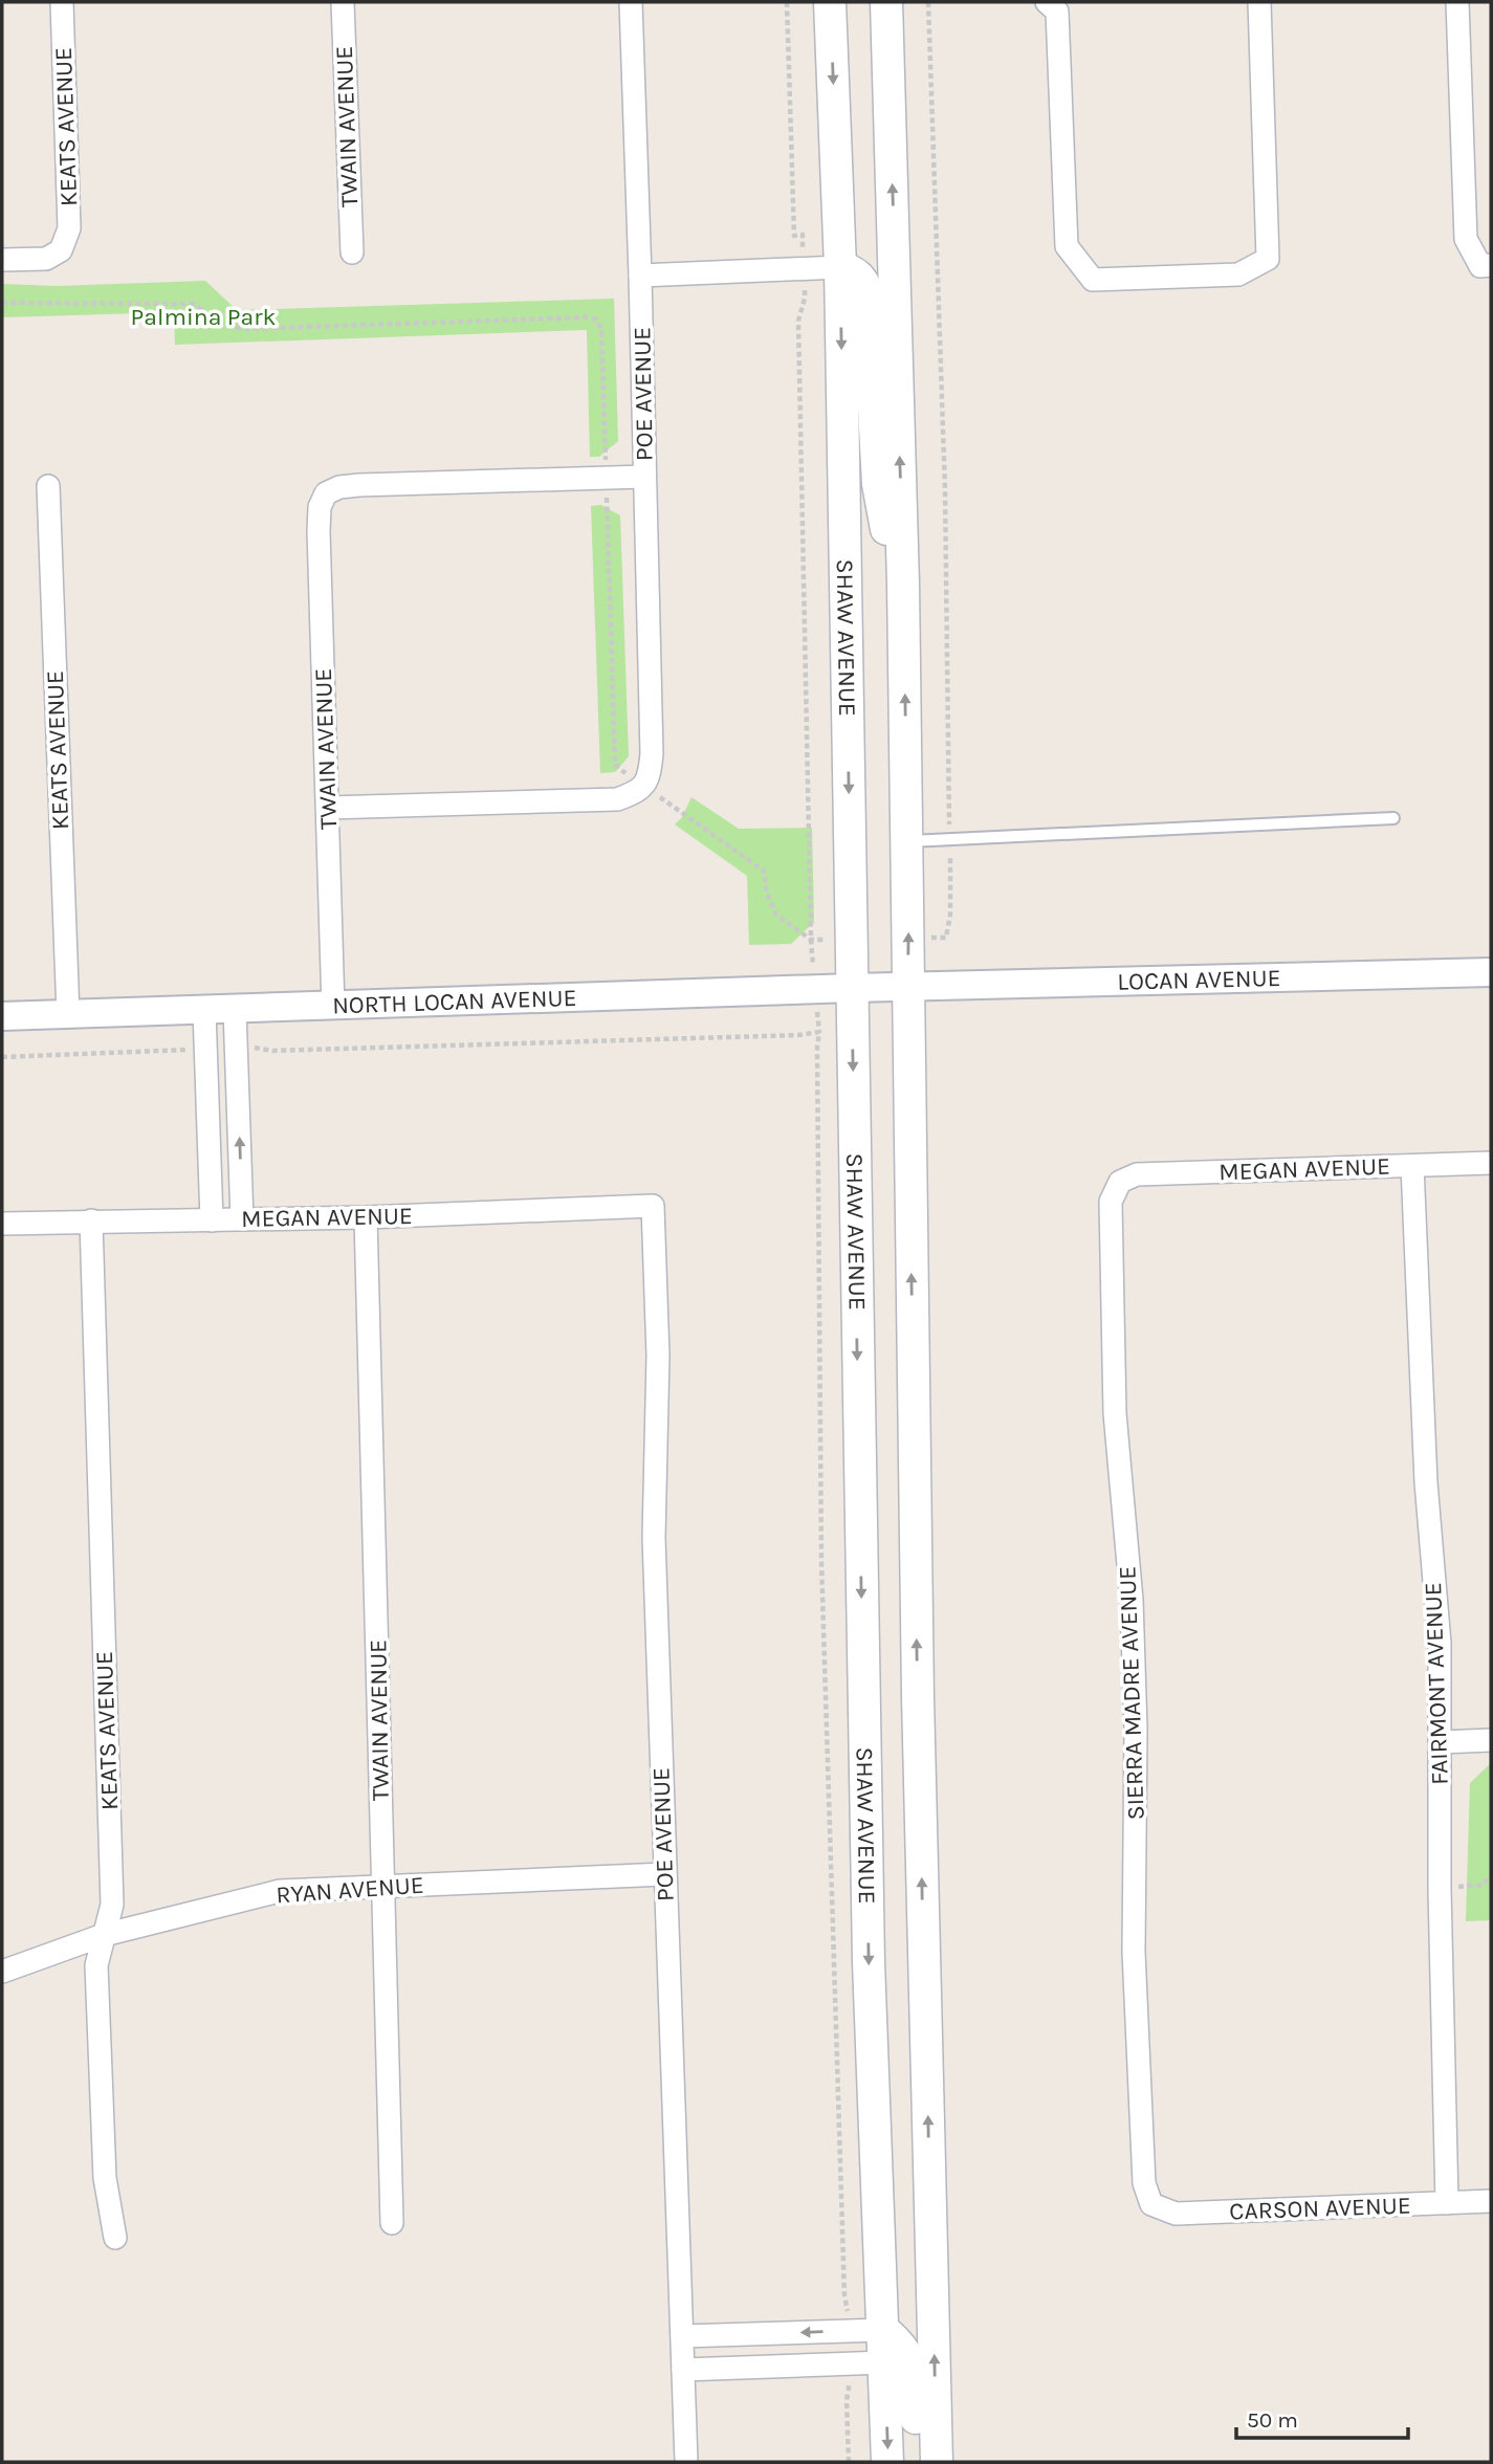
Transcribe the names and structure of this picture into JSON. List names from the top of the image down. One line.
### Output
{"streets":{"main road":["SHAW AVENUE"],"street":["KEATS AVENUE","TWAIN AVENUE","POE AVENUE","LOCAN AVENUE","NORTH LOCAN AVENUE","MEGAN AVENUE","FAIRMONT AVENUE","SIERRA MADRE AVENUE","RYAN AVENUE","CARSON AVENUE"]},"crossings":[["KEATS AVENUE","NORTH LOCAN AVENUE"],["KEATS AVENUE","MEGAN AVENUE"],["KEATS AVENUE","RYAN AVENUE"],["TWAIN AVENUE","POE AVENUE"],["TWAIN AVENUE","NORTH LOCAN AVENUE"],["TWAIN AVENUE","MEGAN AVENUE"],["TWAIN AVENUE","RYAN AVENUE"],["POE AVENUE","MEGAN AVENUE"],["POE AVENUE","RYAN AVENUE"],["SHAW AVENUE","NORTH LOCAN AVENUE"],["LOCAN AVENUE","NORTH LOCAN AVENUE"],["MEGAN AVENUE","FAIRMONT AVENUE"],["MEGAN AVENUE","SIERRA MADRE AVENUE"],["FAIRMONT AVENUE","CARSON AVENUE"],["SIERRA MADRE AVENUE","CARSON AVENUE"]],"parks":["Palmina Park"],"scale_bar":"50 m"}
